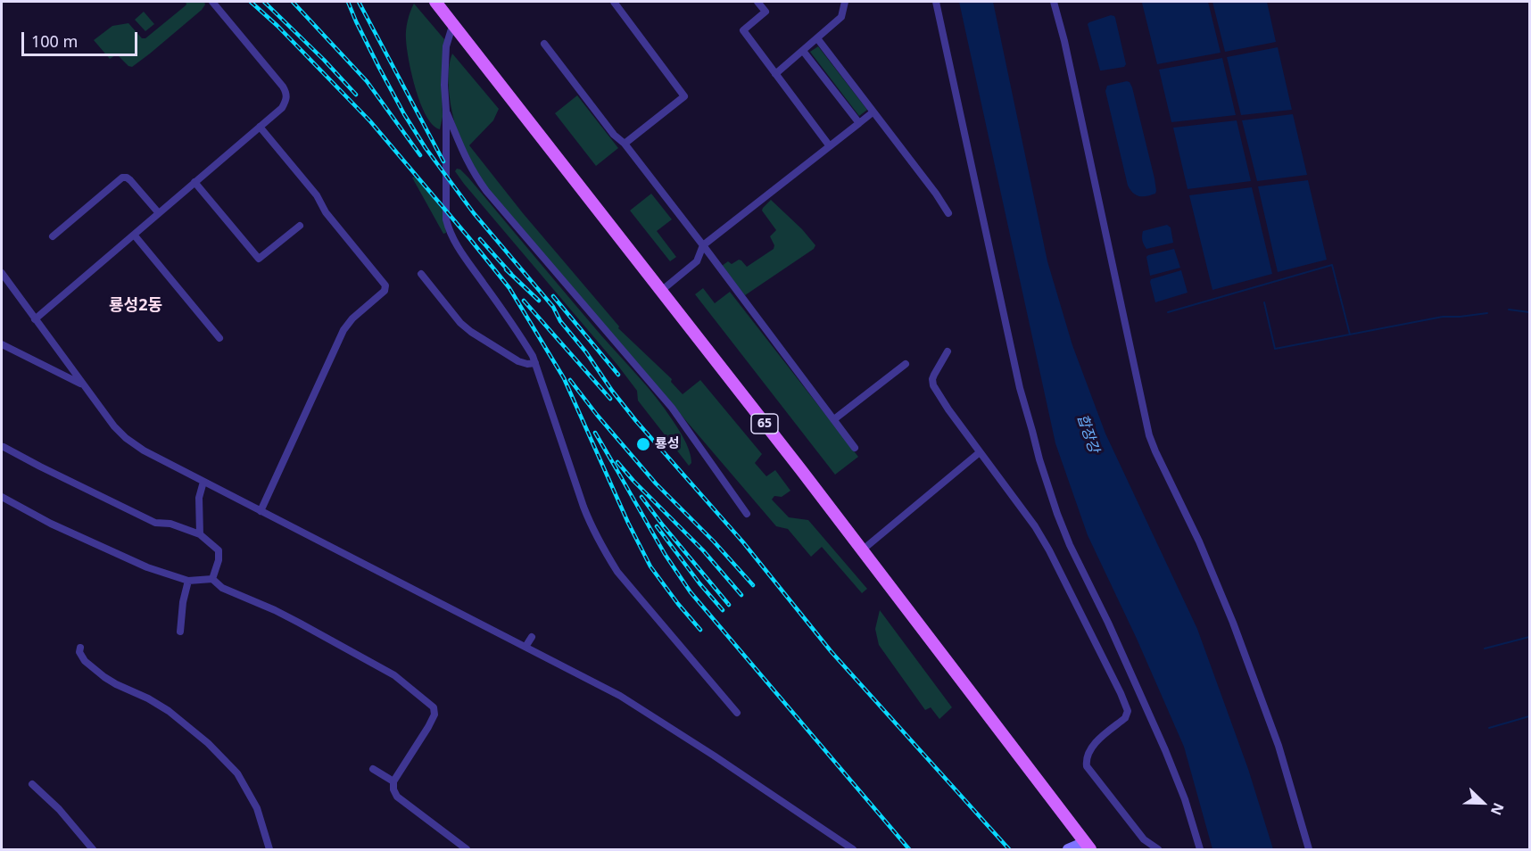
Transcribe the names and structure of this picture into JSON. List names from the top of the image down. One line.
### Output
{"streets":{"main road":["65"]},"districts":["룡성2동"],"water":["합장강"],"places":["룡성"],"scale_bar":"100 m","north":"bottom right"}
